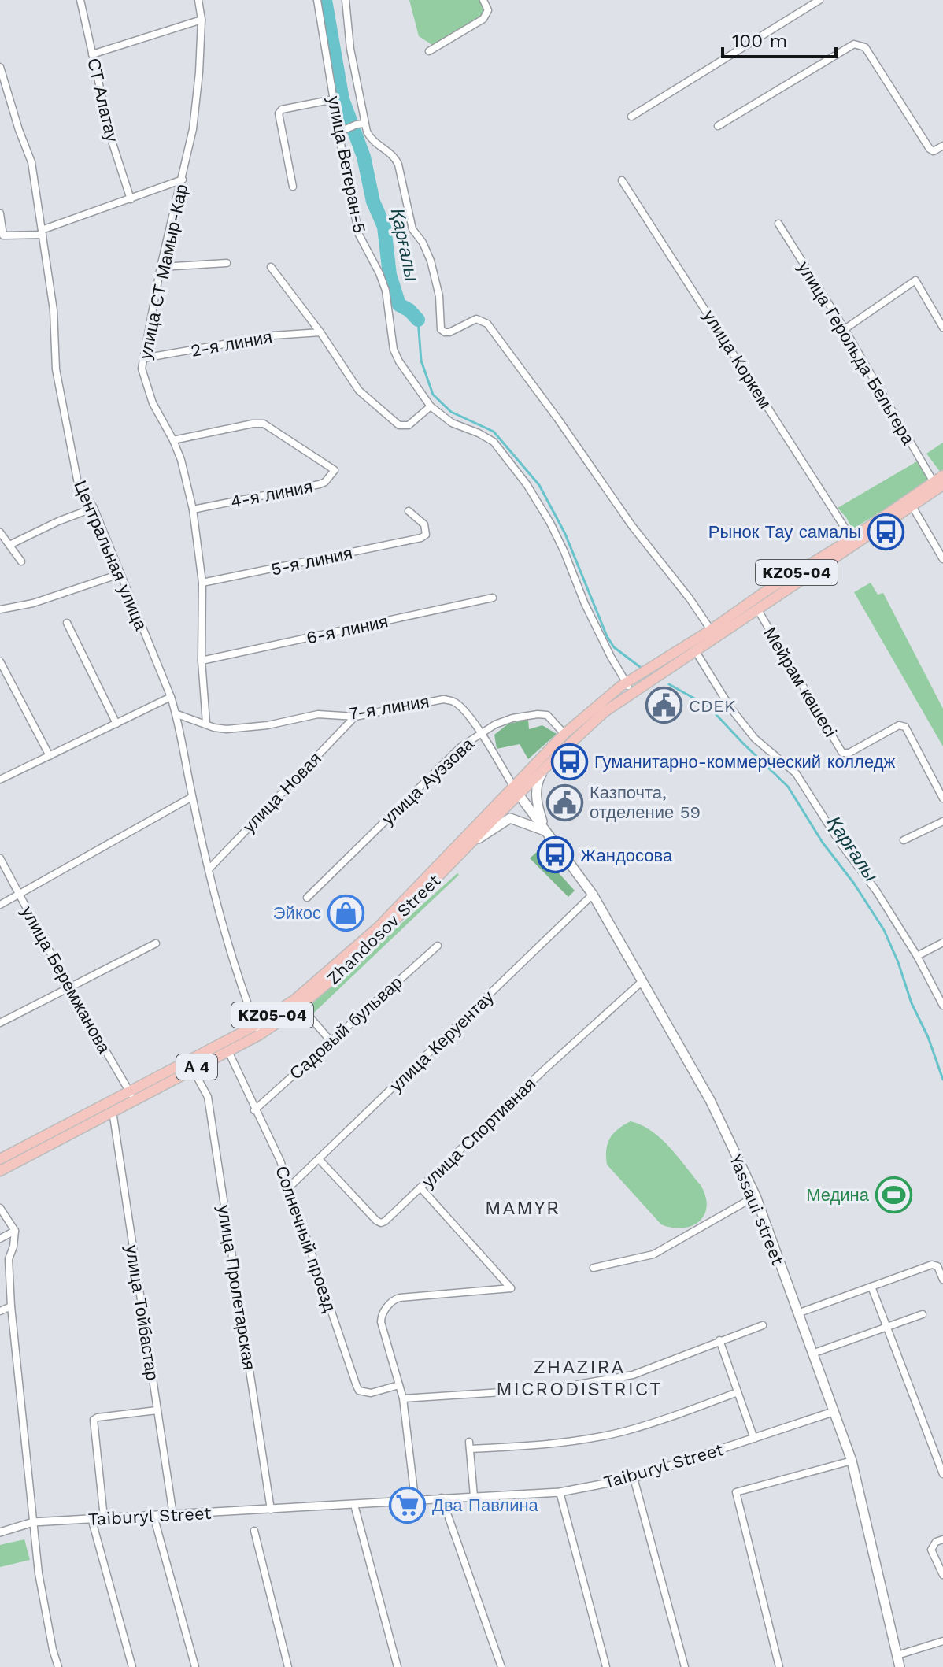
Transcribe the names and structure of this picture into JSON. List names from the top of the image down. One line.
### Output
{"streets":{"main road":["KZ05-04","Zhandosov Street","А 4","Yassaui street"],"street":["СТ Алатау","улица Ветеран-5","улица СТ Мамыр-Кар","2-я линия","улица Герольда Бельгера","улица Коркем","4-я линия","Центральная улица","5-я линия","6-я линия","Мейрам көшесі","7-я линия","улица Ауэзова","улица Новая","улица Беремжанова","Садовый бульвар","улица Керуентау","улица Спортивная","Солнечный проезд","улица Пролетарская","улица Тойбастар","Taiburyl Street"]},"crossings":[["улица Ветеран-5","KZ05-04"],["улица СТ Мамыр-Кар","2-я линия"],["улица СТ Мамыр-Кар","4-я линия"],["улица СТ Мамыр-Кар","5-я линия"],["улица СТ Мамыр-Кар","6-я линия"],["улица СТ Мамыр-Кар","7-я линия"],["улица Герольда Бельгера","KZ05-04"],["улица Коркем","KZ05-04"],["Центральная улица","7-я линия"],["Центральная улица","улица Новая"],["Центральная улица","Zhandosov Street"],["KZ05-04","Мейрам көшесі"],["KZ05-04","7-я линия"],["KZ05-04","улица Ауэзова"],["KZ05-04","Zhandosov Street"],["KZ05-04","Yassaui street"],["7-я линия","улица Ауэзова"],["7-я линия","улица Новая"],["7-я линия","Zhandosov Street"],["7-я линия","Yassaui street"],["Zhandosov Street","улица Беремжанова"],["Zhandosov Street","Yassaui street"],["Zhandosov Street","Солнечный проезд"],["Zhandosov Street","улица Пролетарская"],["Zhandosov Street","улица Тойбастар"],["Садовый бульвар","Солнечный проезд"],["улица Керуентау","улица Спортивная"],["улица Керуентау","Yassaui street"],["улица Керуентау","Солнечный проезд"],["улица Спортивная","Yassaui street"],["Yassaui street","Taiburyl Street"],["улица Пролетарская","Taiburyl Street"],["улица Тойбастар","Taiburyl Street"]],"districts":["MAMYR","ZHAZIRA MICRODISTRICT"],"water":["Қарғалы"],"places":{"bus stop":["Рынок Тау самалы","Гуманитарно-коммерческий колледж","Жандосова"],"public building":["CDEK","Казпочта, отделение 59"],"shop":["Эйкос"],"sports":["Медина"],"supermarket":["Два Павлина"]},"scale_bar":"100 m"}
